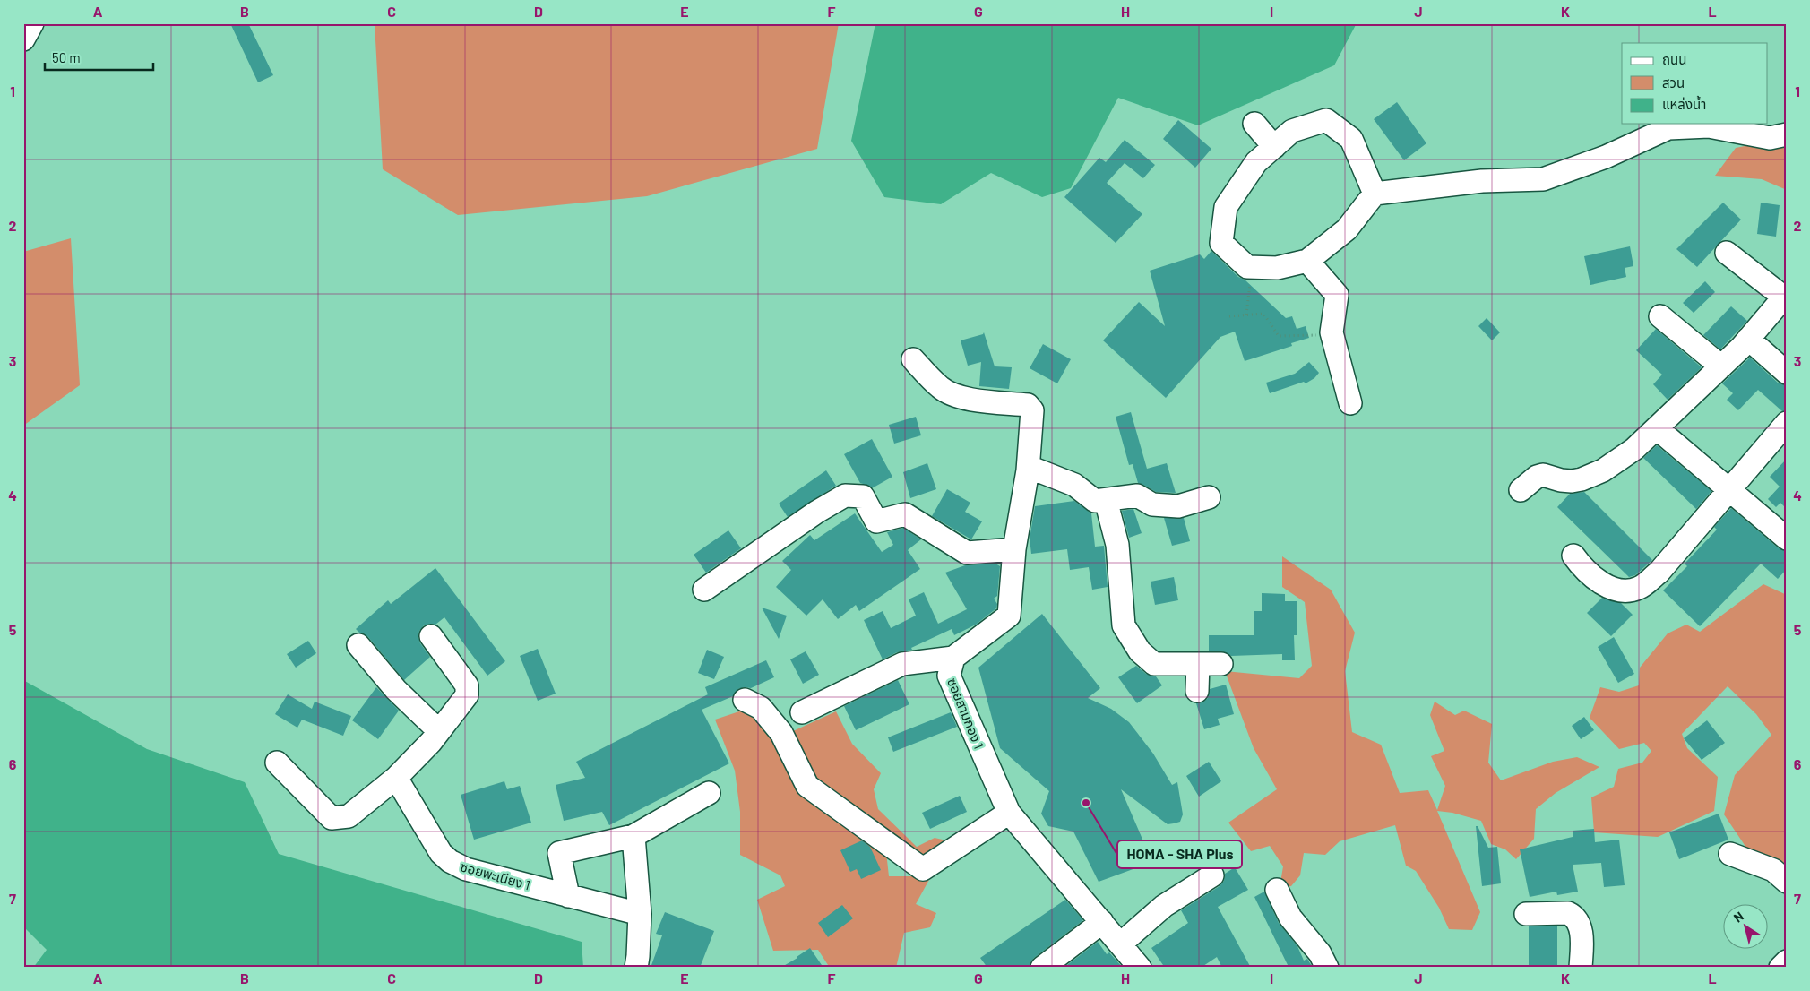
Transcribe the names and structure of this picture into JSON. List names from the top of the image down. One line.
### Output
{"streets":{"street":["ซอยสามกอง 1","ซอยพะเนียง 1"]},"places":["HOMA - SHA Plus"],"legend":["ถนน","สวน","แหล่งน้ำ"],"scale_bar":"50 m","north":"top left","grid":{"columns":["A","B","C","D","E","F","G","H","I","J","K","L"],"rows":["1","2","3","4","5","6","7"]}}
